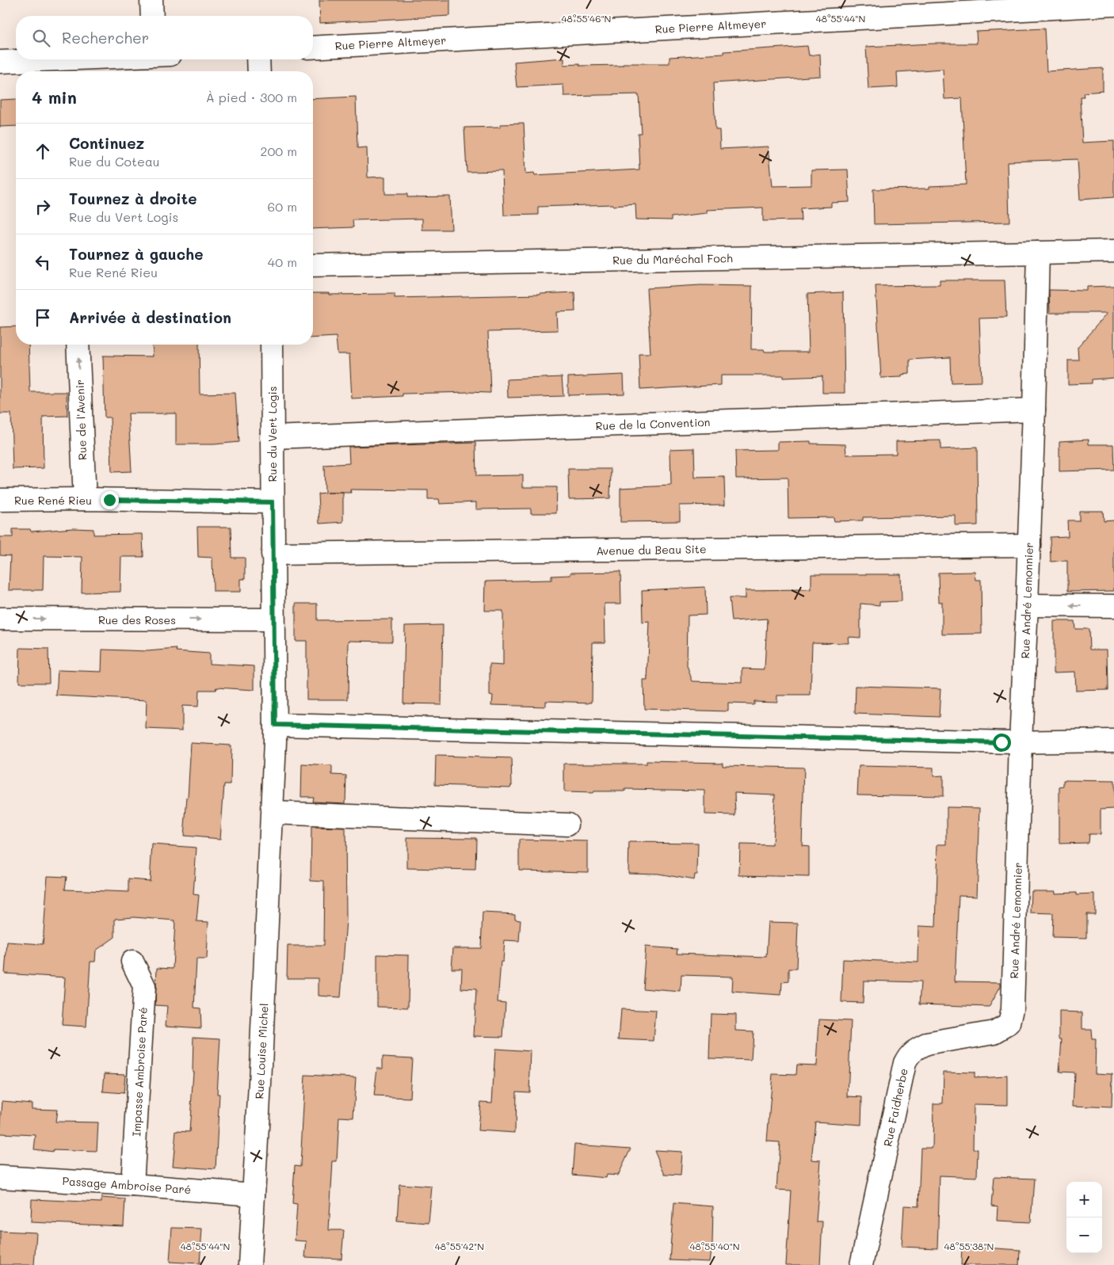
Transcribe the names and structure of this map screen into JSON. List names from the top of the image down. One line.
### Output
{"streets":{"street":["Rue Pierre Altmeyer","Rue du Maréchal Foch","Rue de l'Avenir","Rue de la Convention","Rue du Vert Logis","Rue René Rieu","Avenue du Beau Site","Rue André Lemonnier","Rue des Roses","Rue Louise Michel","Impasse Ambroise Paré","Rue Faidherbe","Passage Ambroise Paré"]},"crossings":[["Rue du Maréchal Foch","Rue André Lemonnier"],["Rue de l'Avenir","Rue René Rieu"],["Rue de la Convention","Rue du Vert Logis"],["Rue de la Convention","Rue André Lemonnier"],["Rue du Vert Logis","Rue René Rieu"],["Rue du Vert Logis","Avenue du Beau Site"],["Rue du Vert Logis","Rue des Roses"],["Rue du Vert Logis","Rue Louise Michel"],["Avenue du Beau Site","Rue André Lemonnier"],["Rue André Lemonnier","Rue Faidherbe"],["Rue Louise Michel","Passage Ambroise Paré"],["Impasse Ambroise Paré","Passage Ambroise Paré"]],"one_way":["Rue de l'Avenir","Rue des Roses"],"page":{"search":"Rechercher","heading":["4 min","À pied · 300 m"],"list":[["Continuez","Rue du Coteau","200 m"],["Tournez à droite","Rue du Vert Logis","60 m"],["Tournez à gauche","Rue René Rieu","40 m"],"Arrivée à destination"],"map_buttons":["+","−"]},"coordinates":["48°55'46\"N","48°55'44\"N","48°55'42\"N","48°55'40\"N","48°55'38\"N"]}
